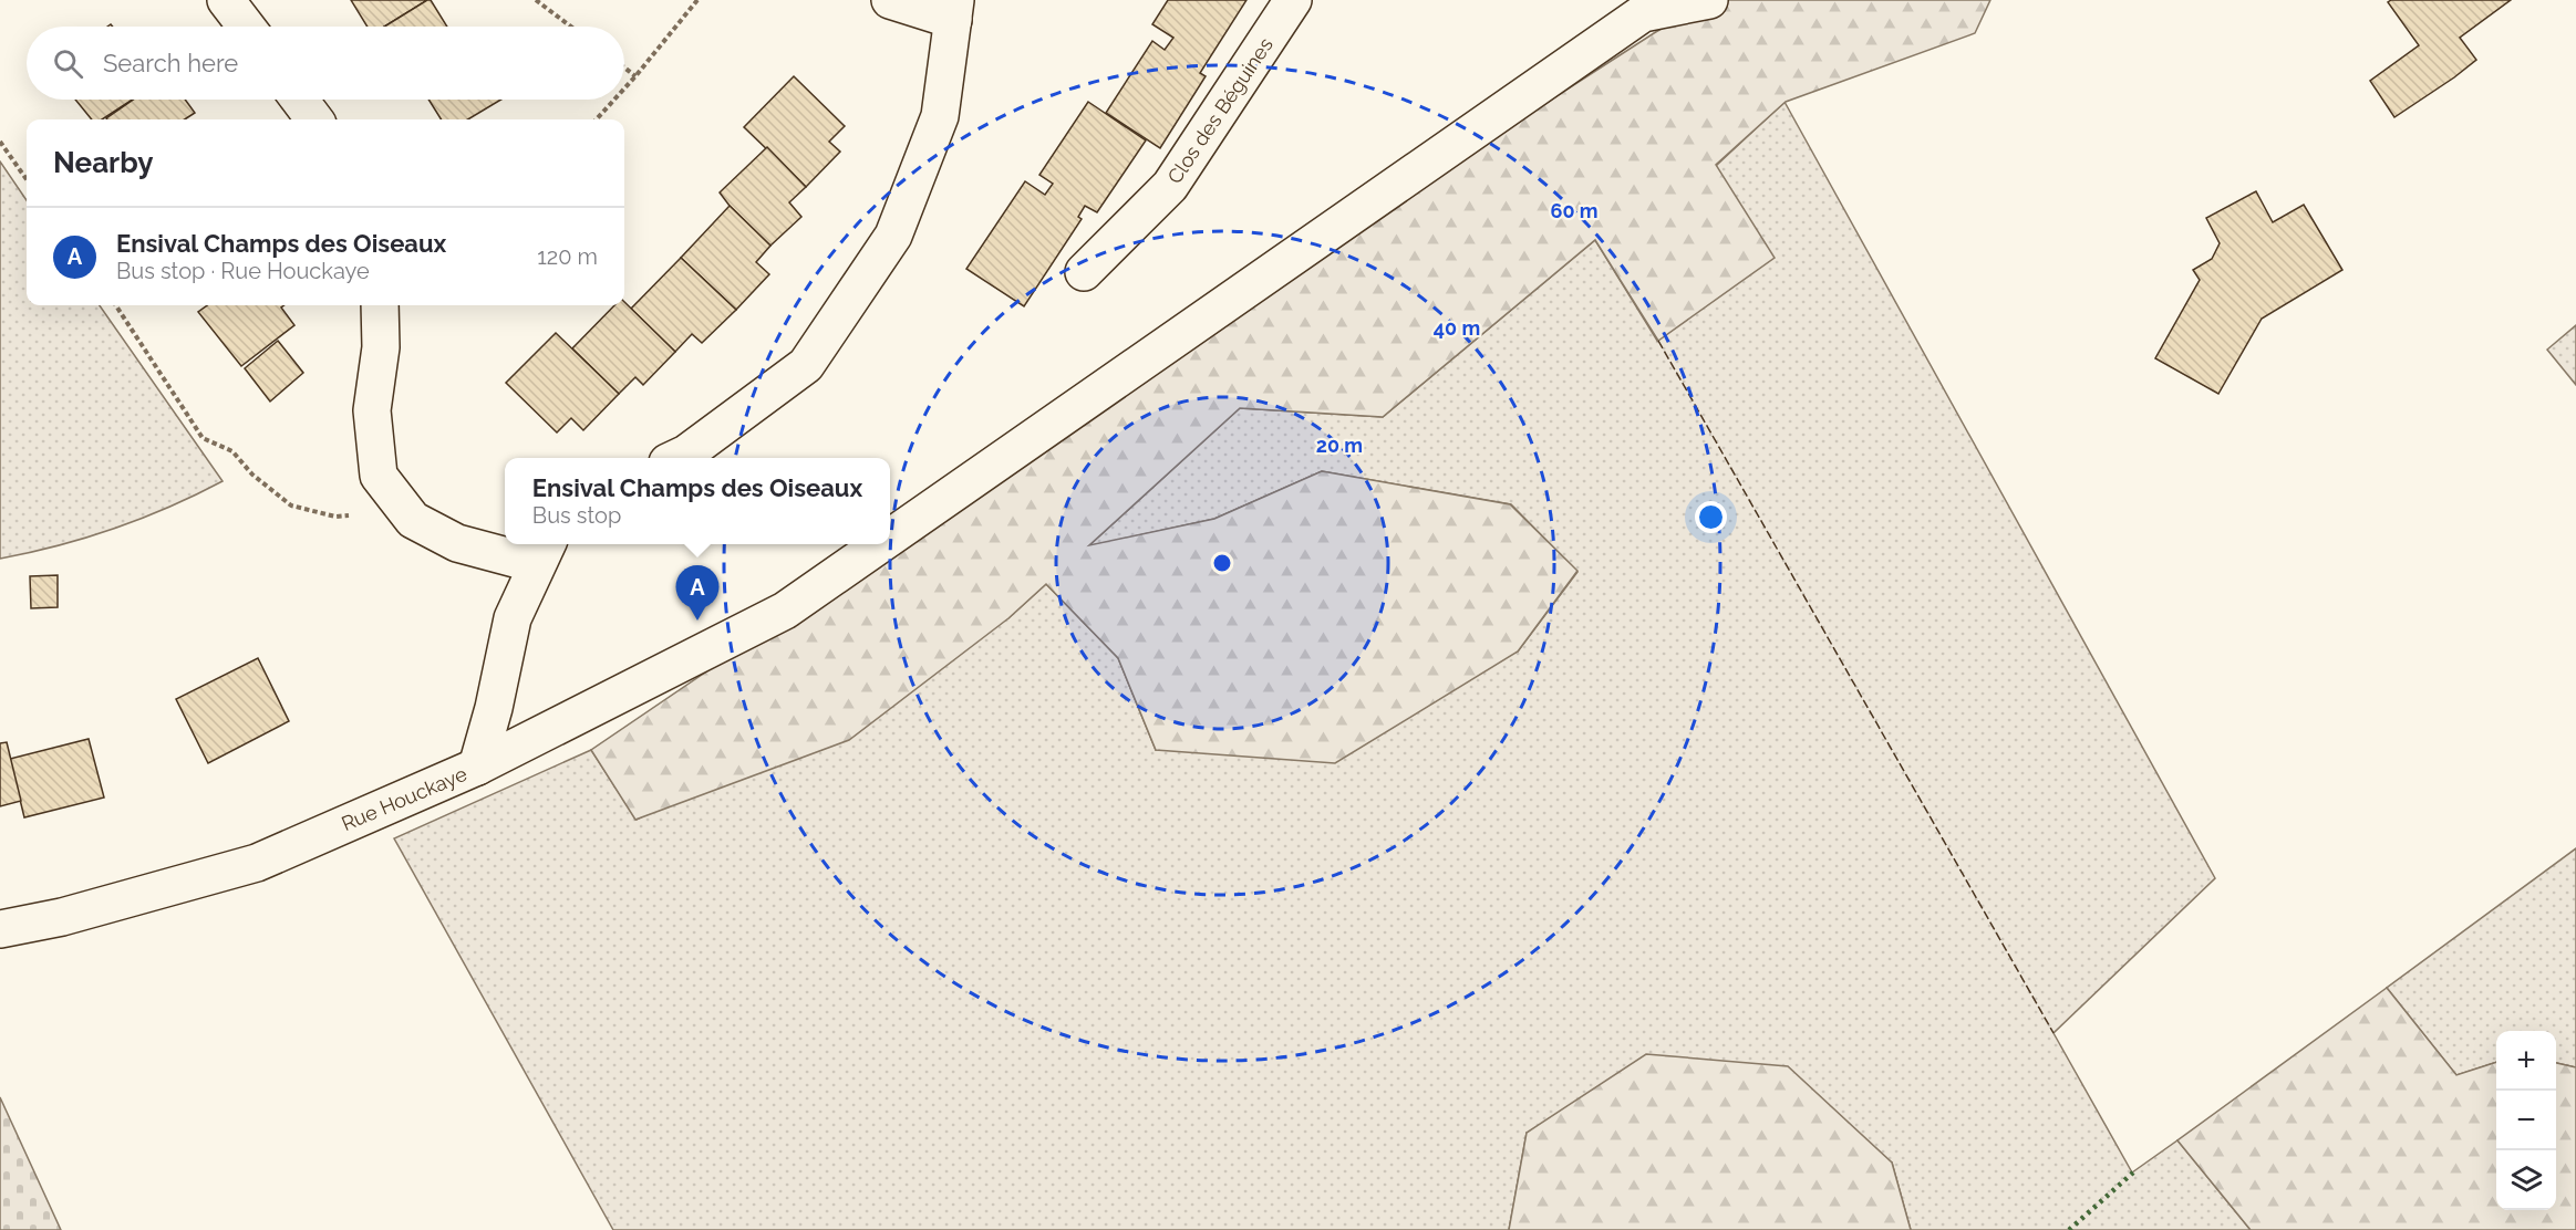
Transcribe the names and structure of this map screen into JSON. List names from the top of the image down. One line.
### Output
{"streets":{"street":["Clos des Béguines","Rue Houckaye"]},"page":{"search":"Search here","heading":"Nearby","list":[{"mark":"A","name":"Ensival Champs des Oiseaux","note":"Bus stop · Rue Houckaye","value":"120 m"}],"popup":["Ensival Champs des Oiseaux","Bus stop"],"pins":"A","map_buttons":["+","−"]},"rings":["60 m","40 m","20 m"]}
